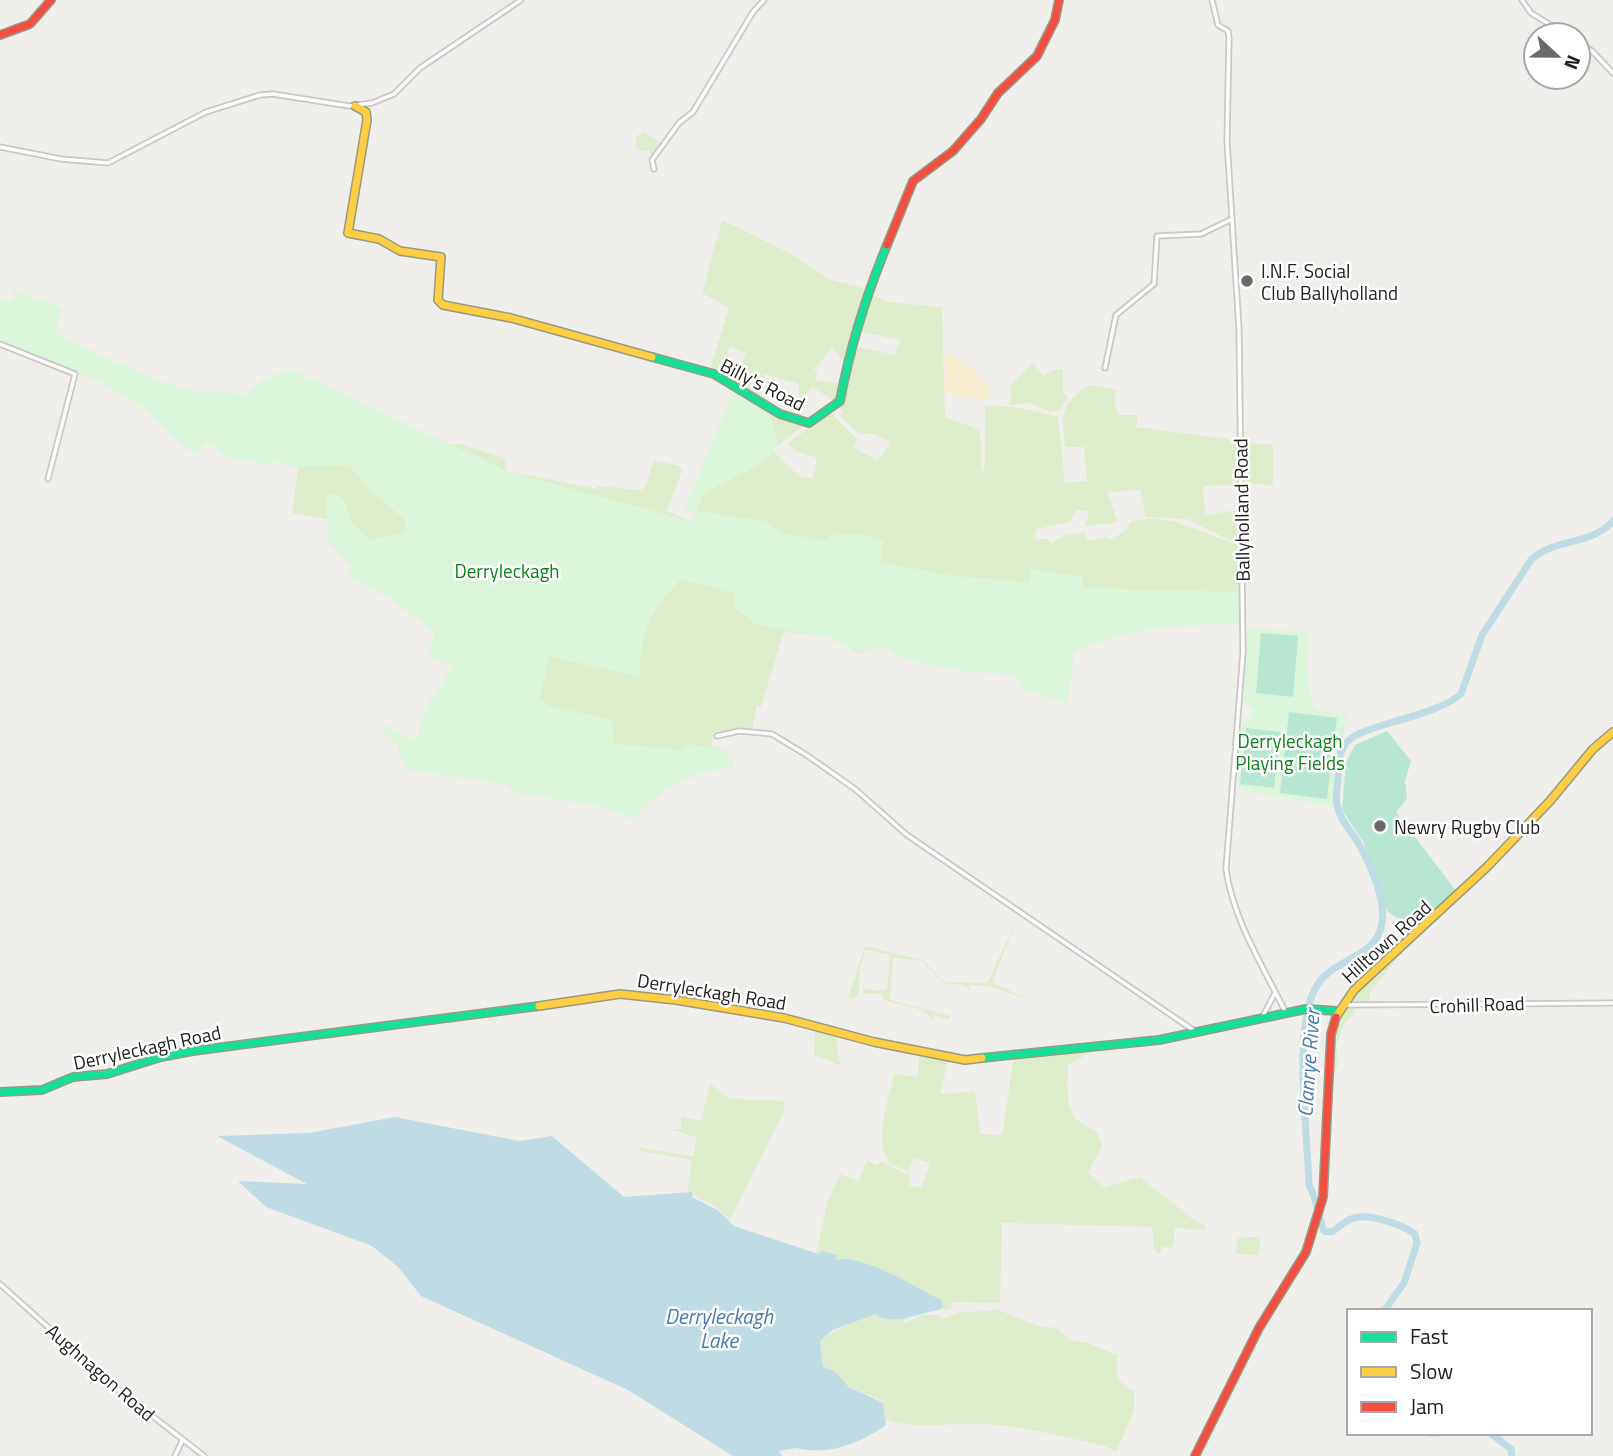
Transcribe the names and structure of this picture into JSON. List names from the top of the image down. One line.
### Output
{"streets":{"street":["Billy's Road","Ballyholland Road","Hilltown Road","Derryleckagh Road","Crohill Road","Aughnagon Road"]},"crossings":[["Ballyholland Road","Derryleckagh Road"],["Hilltown Road","Derryleckagh Road"],["Hilltown Road","Crohill Road"],["Derryleckagh Road","Crohill Road"]],"water":["Clanrye River","Derryleckagh Lake"],"parks":["Derryleckagh","Derryleckagh Playing Fields"],"places":["I.N.F. Social Club Ballyholland","Newry Rugby Club"],"legend":["Fast","Slow","Jam"],"north":"right"}
